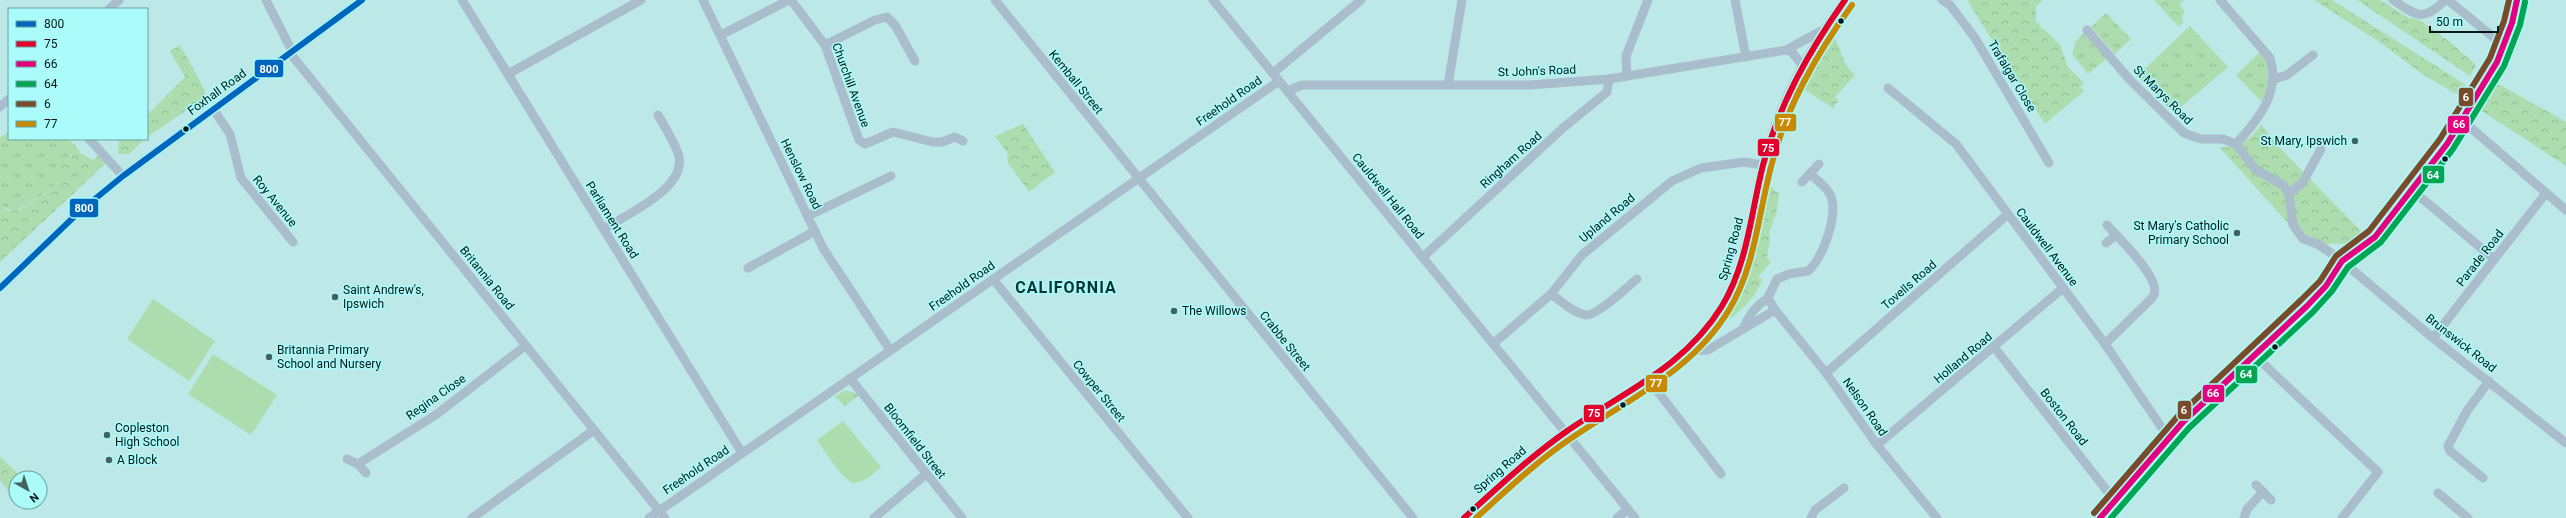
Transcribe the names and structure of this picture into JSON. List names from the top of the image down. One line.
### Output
{"streets":{"street":["St John's Road","Trafalgar Close","Kemball Street","Churchill Avenue","Foxhall Road","St Marys Road","Freehold Road","Ringham Road","Henslow Road","Cauldwell Hall Road","Roy Avenue","Upland Road","Parliament Road","Cauldwell Avenue","Spring Road","Parade Road","Britannia Road","Tovells Road","Crabbe Street","Brunswick Road","Holland Road","Cowper Street","Regina Close","Nelson Road","Boston Road","Bloomfield Street"]},"crossings":[["St John's Road","Ringham Road"],["St John's Road","Cauldwell Hall Road"],["St John's Road","Spring Road"],["Kemball Street","Freehold Road"],["Kemball Street","Crabbe Street"],["Foxhall Road","Roy Avenue"],["Foxhall Road","Britannia Road"],["Freehold Road","Henslow Road"],["Freehold Road","Cauldwell Hall Road"],["Freehold Road","Parliament Road"],["Freehold Road","Britannia Road"],["Freehold Road","Crabbe Street"],["Freehold Road","Cowper Street"],["Freehold Road","Bloomfield Street"],["Ringham Road","Cauldwell Hall Road"],["Cauldwell Hall Road","Upland Road"],["Cauldwell Hall Road","Spring Road"],["Upland Road","Spring Road"],["Cauldwell Avenue","Tovells Road"],["Cauldwell Avenue","Holland Road"],["Parade Road","Brunswick Road"],["Britannia Road","Regina Close"],["Tovells Road","Nelson Road"],["Holland Road","Nelson Road"],["Holland Road","Boston Road"]],"districts":["CALIFORNIA"],"places":["St Mary, Ipswich","St Mary's Catholic Primary School","Saint Andrew's, Ipswich","The Willows","Britannia Primary School and Nursery","Copleston High School","A Block"],"lines":["transit line 800","transit line 75","transit line 66","transit line 6","transit line 64","transit line 77"],"legend":["800","75","66","64","6","77"],"scale_bar":"50 m","north":"bottom right"}
